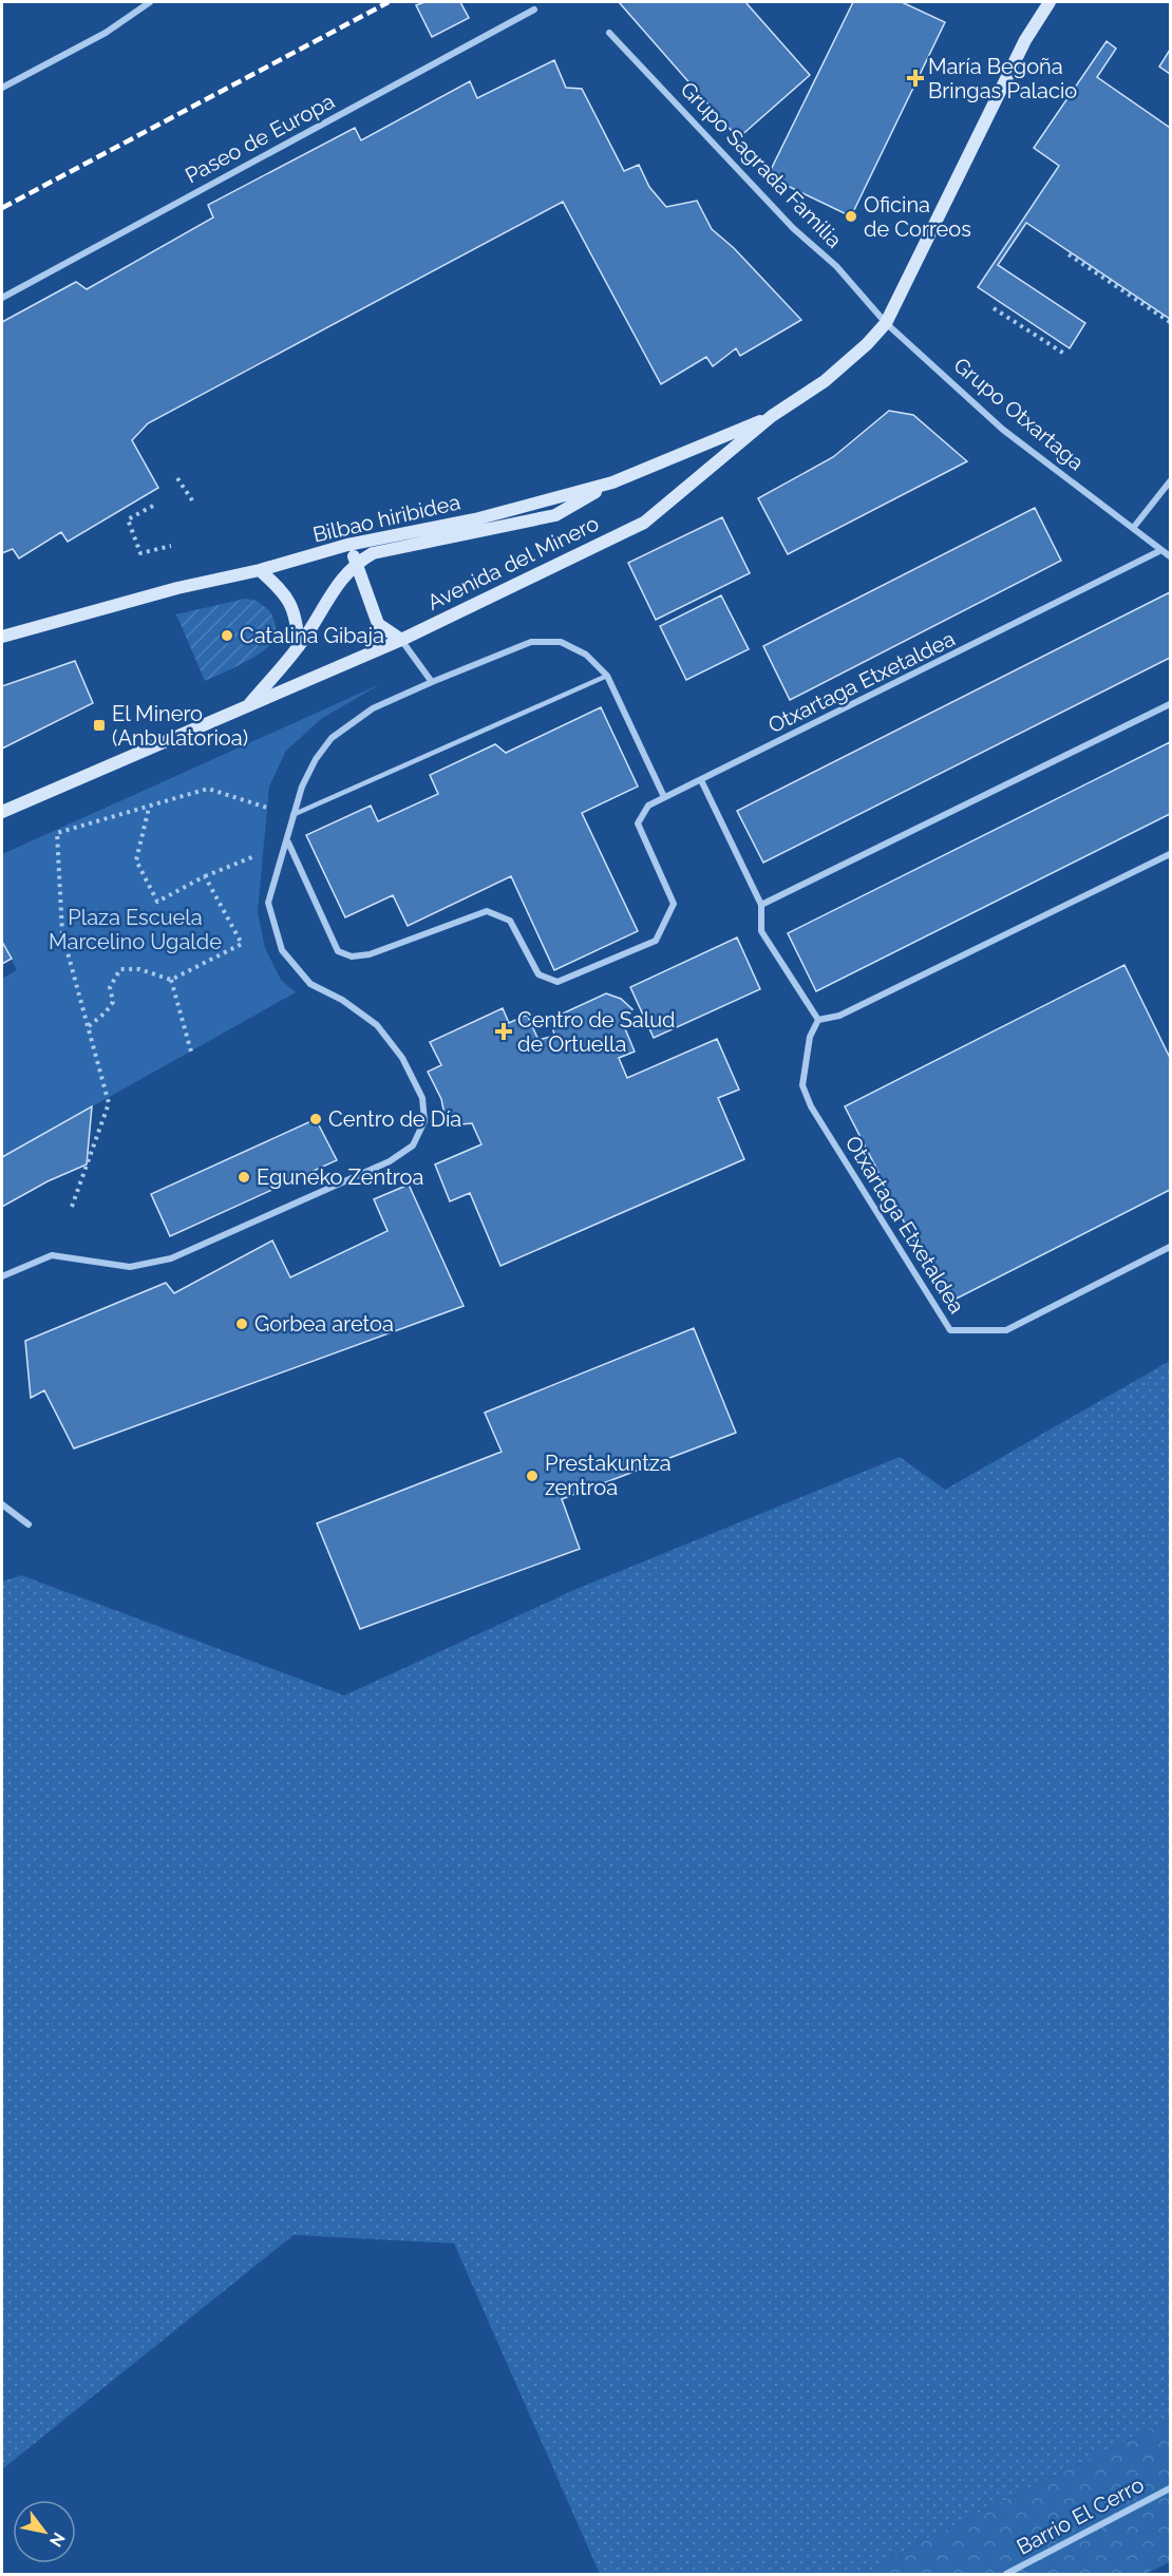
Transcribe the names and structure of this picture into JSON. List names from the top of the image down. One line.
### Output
{"streets":{"street":["Paseo de Europa","Grupo Sagrada Familia","Grupo Otxartaga","Bilbao hiribidea","Avenida del Minero","Otxartaga Etxetaldea","Barrio El Cerro"]},"crossings":[["Grupo Sagrada Familia","Grupo Otxartaga"],["Grupo Otxartaga","Otxartaga Etxetaldea"],["Bilbao hiribidea","Avenida del Minero"]],"parks":["Plaza Escuela Marcelino Ugalde"],"places":{"health":["María Begoña Bringas Palacio","Centro de Salud de Ortuella"],"other":["Oficina de Correos","Catalina Gibaja","Centro de Día","Eguneko Zentroa","Gorbea aretoa","Prestakuntza zentroa"],"transit":["El Minero (Anbulatorioa)"]},"north":"bottom right"}
